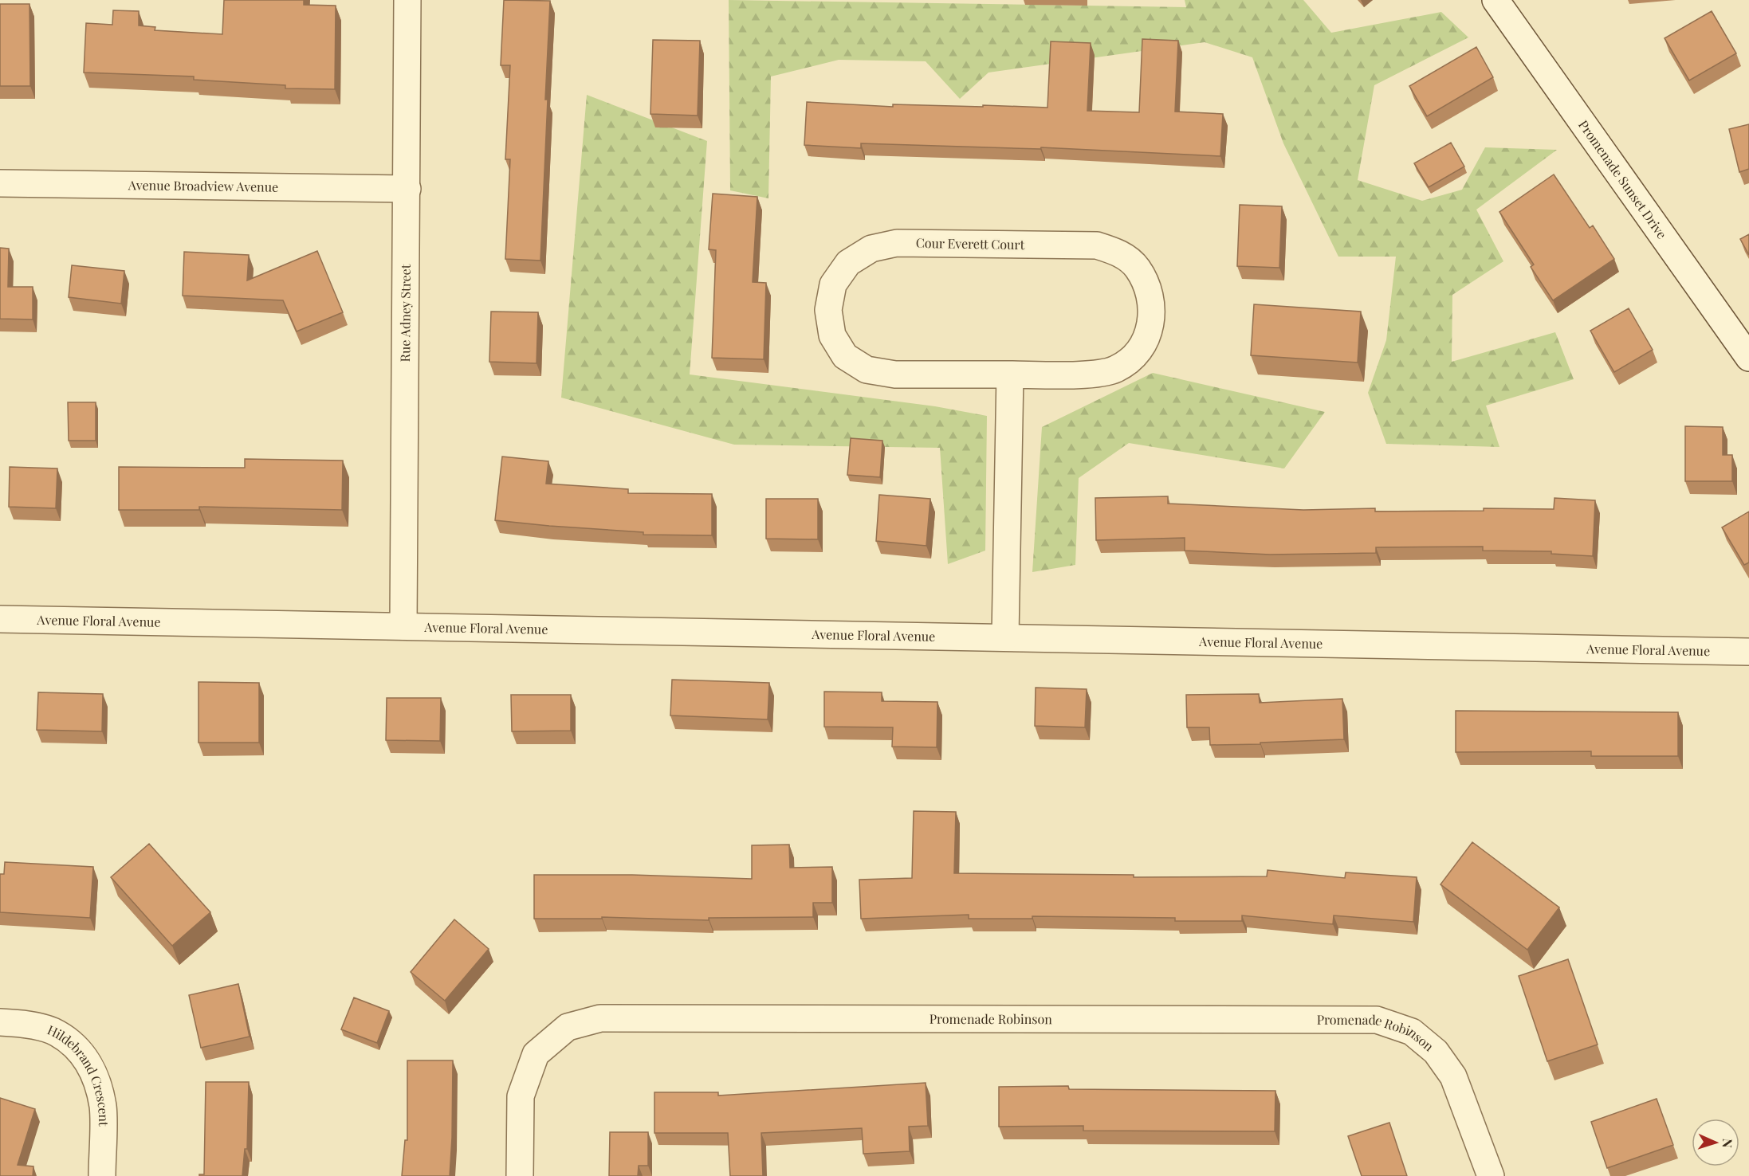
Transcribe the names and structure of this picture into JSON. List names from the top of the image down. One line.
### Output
{"streets":{"street":["Promenade Sunset Drive","Avenue Broadview Avenue","Cour Everett Court","Rue Adney Street","Avenue Floral Avenue","Promenade Robinson","Hildebrand Crescent"]},"crossings":[["Avenue Broadview Avenue","Rue Adney Street"],["Rue Adney Street","Avenue Floral Avenue"]],"north":"right"}
